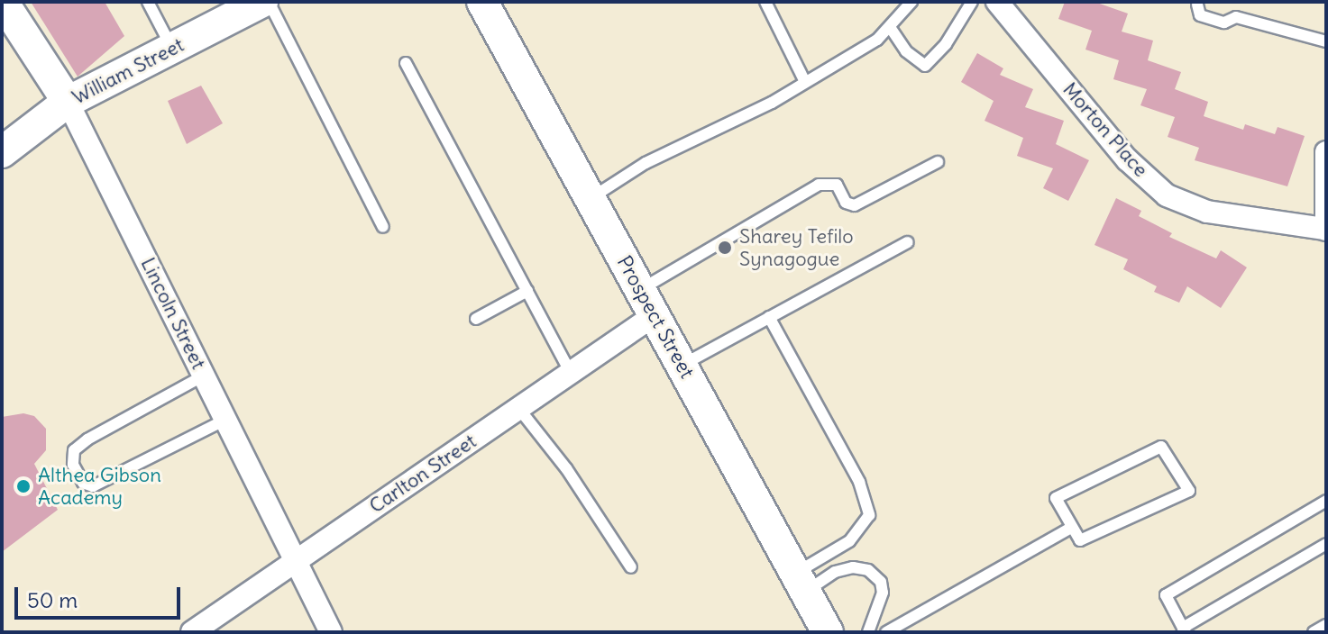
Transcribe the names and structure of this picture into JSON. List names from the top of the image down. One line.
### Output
{"streets":{"street":["William Street","Morton Place","Lincoln Street","Prospect Street","Carlton Street"]},"crossings":[["William Street","Lincoln Street"],["Lincoln Street","Carlton Street"],["Prospect Street","Carlton Street"]],"places":["Sharey Tefilo Synagogue","Althea Gibson Academy"],"scale_bar":"50 m"}
